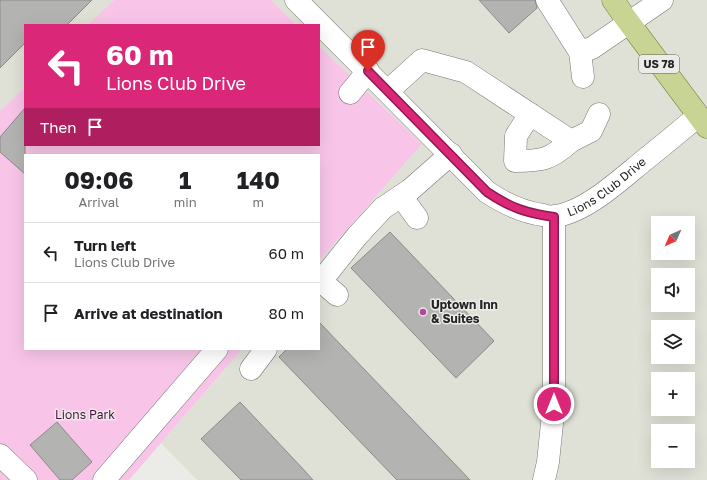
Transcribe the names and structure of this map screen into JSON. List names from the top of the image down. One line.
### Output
{"streets":{"main road":["US 78"],"street":["Lions Club Drive"]},"crossings":[["US 78","Lions Club Drive"]],"parks":["Lions Park"],"places":["Uptown Inn & Suites"],"north":"bottom left","page":{"turn":["60 m","Lions Club Drive"],"then":"Then","eta":["09:06","Arrival","1","min","140","m"],"map_buttons":["+","−"],"list":[{"name":"Turn left","note":"Lions Club Drive","value":"60 m"},{"name":"Arrive at destination","value":"80 m"}]}}
